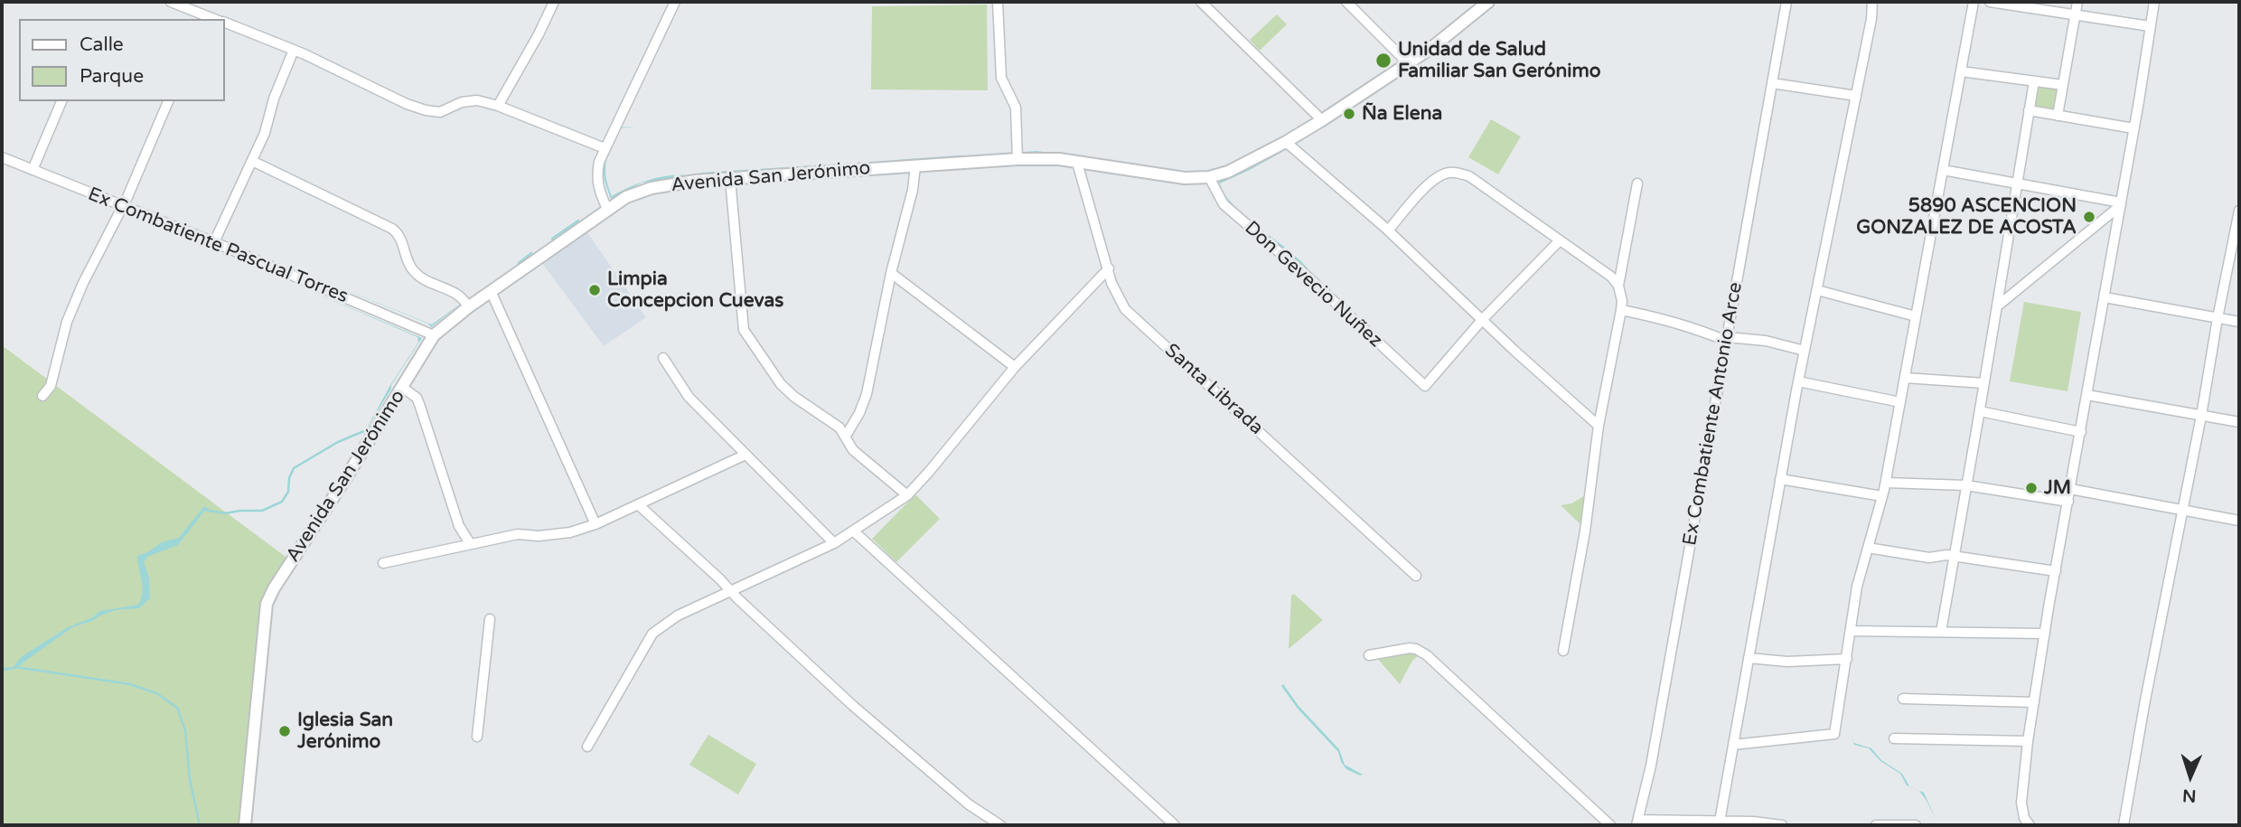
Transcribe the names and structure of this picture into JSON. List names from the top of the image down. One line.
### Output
{"streets":{"street":["Avenida San Jerónimo","Ex Combatiente Pascual Torres","Don Gevecio Nuñez","Santa Librada","Ex Combatiente Antonio Arce"]},"crossings":[["Avenida San Jerónimo","Ex Combatiente Pascual Torres"],["Avenida San Jerónimo","Don Gevecio Nuñez"],["Avenida San Jerónimo","Santa Librada"]],"places":["Unidad de Salud Familiar San Gerónimo","Ña Elena","5890 ASCENCION GONZALEZ DE ACOSTA","Limpia Concepcion Cuevas","JM","Iglesia San Jerónimo"],"legend":["Calle","Parque"],"north":"bottom"}
